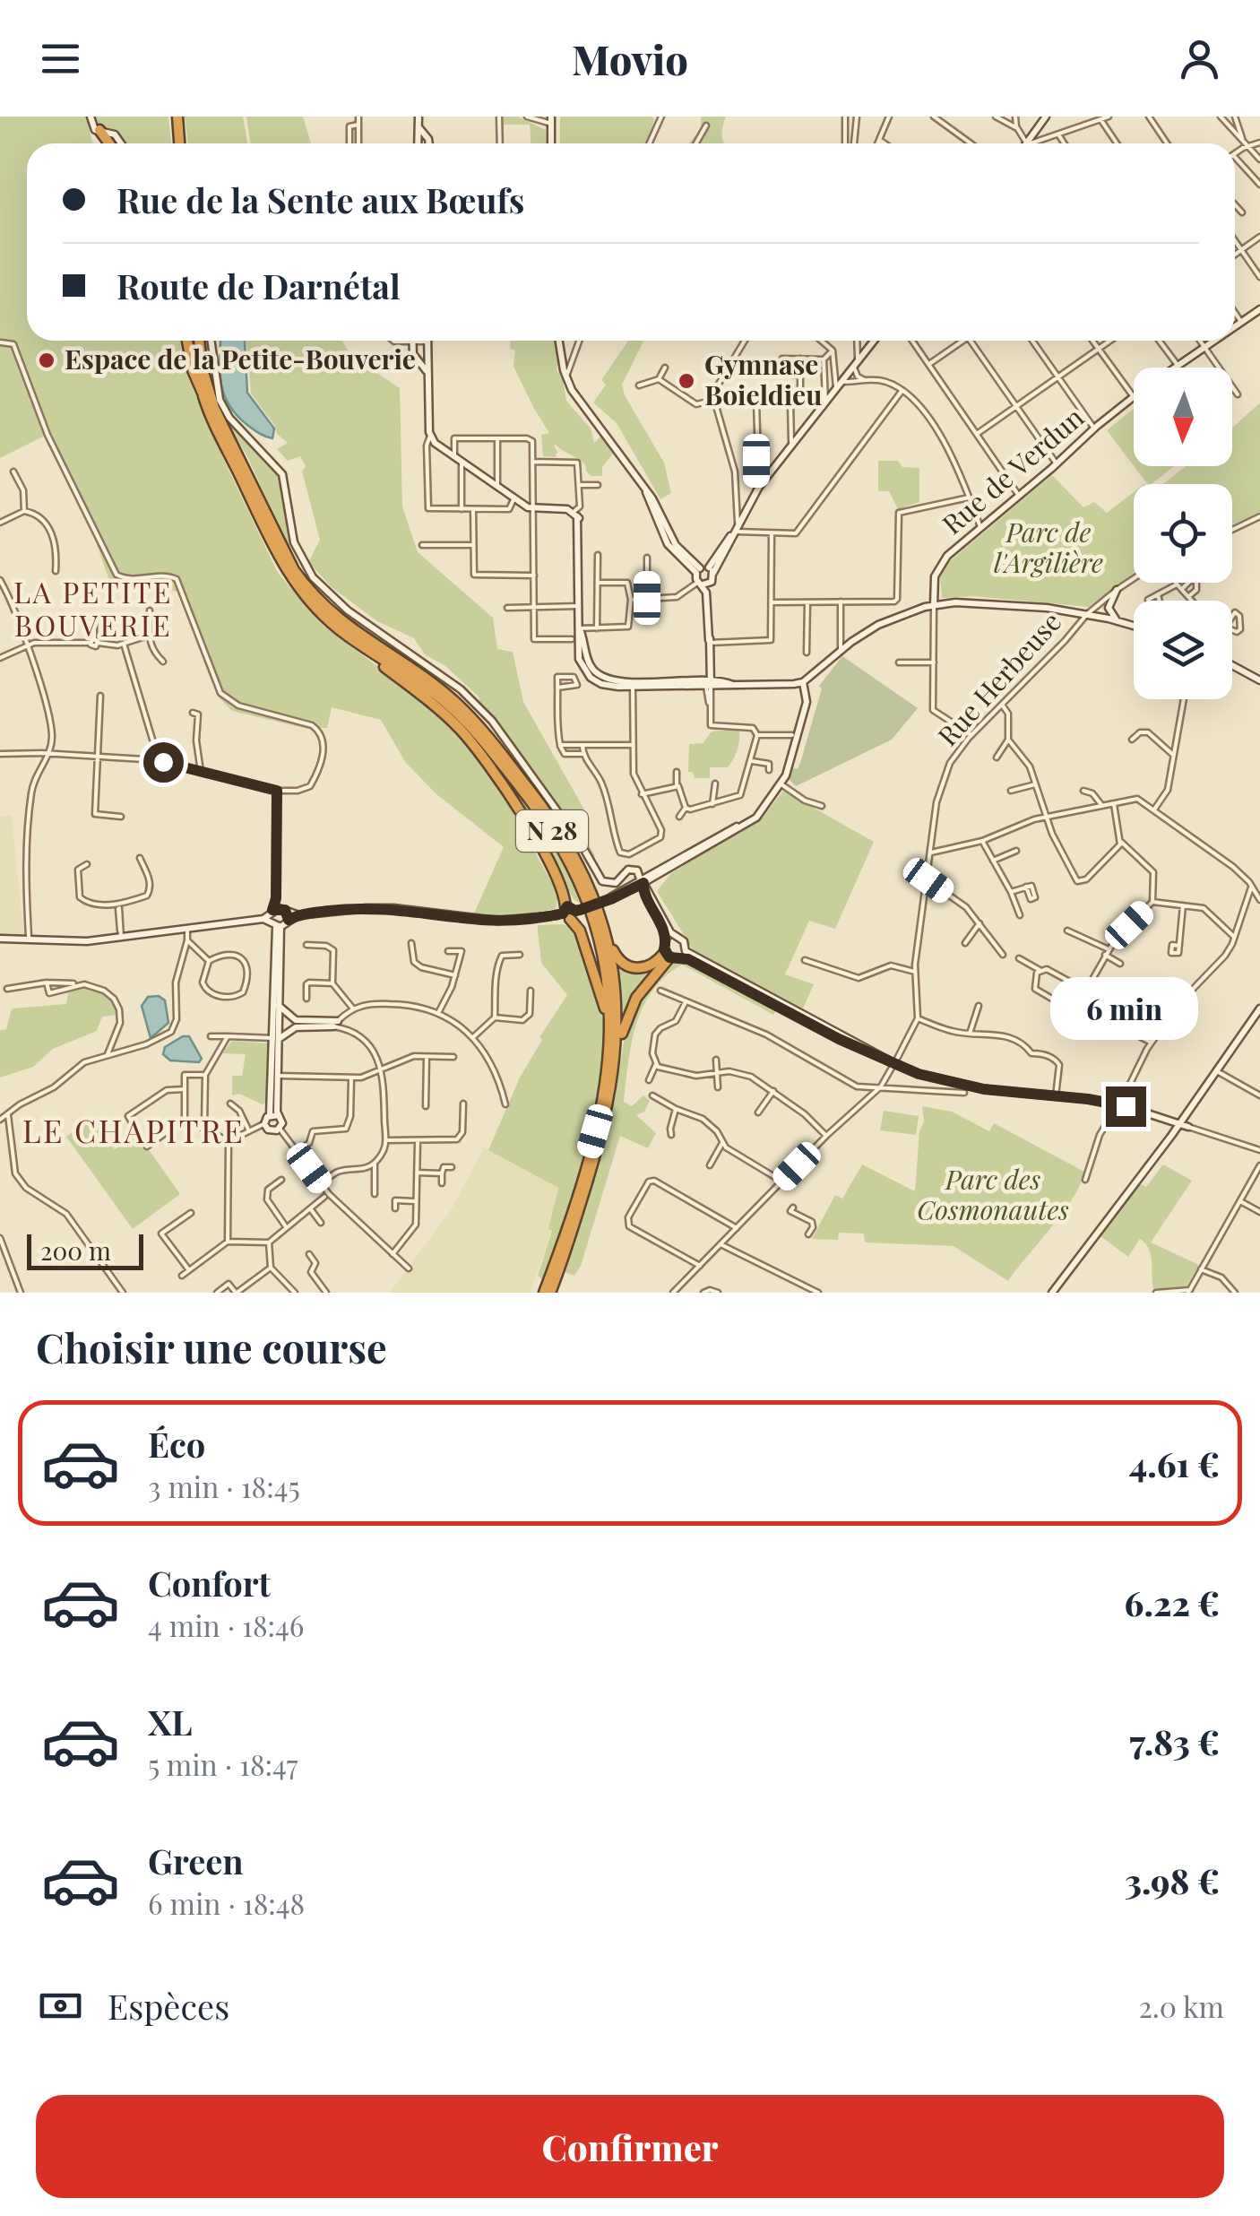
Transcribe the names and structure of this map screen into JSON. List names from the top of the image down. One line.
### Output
{"streets":{"highway":["N 28"],"street":["Rue de Verdun","Rue Herbeuse"]},"districts":["LA PETITE BOUVERIE","LE CHAPITRE"],"parks":["Parc de l'Argilière","Parc des Cosmonautes"],"places":["Espace de la Petite-Bouverie","Gymnase Boieldieu"],"scale_bar":"200 m","north":"bottom","page":{"header":"Movio","banner":["Rue de la Sente aux Bœufs","Route de Darnétal"],"bubble":"6 min","scale":"200 m","heading":"Choisir une course","list":[{"name":"Éco","note":"3 min · 18:45","value":"4.61 €"},{"name":"Confort","note":"4 min · 18:46","value":"6.22 €"},{"name":"XL","note":"5 min · 18:47","value":"7.83 €"},{"name":"Green","note":"6 min · 18:48","value":"3.98 €"}],"pay":["Espèces","2.0 km"],"buttons":"Confirmer"}}
